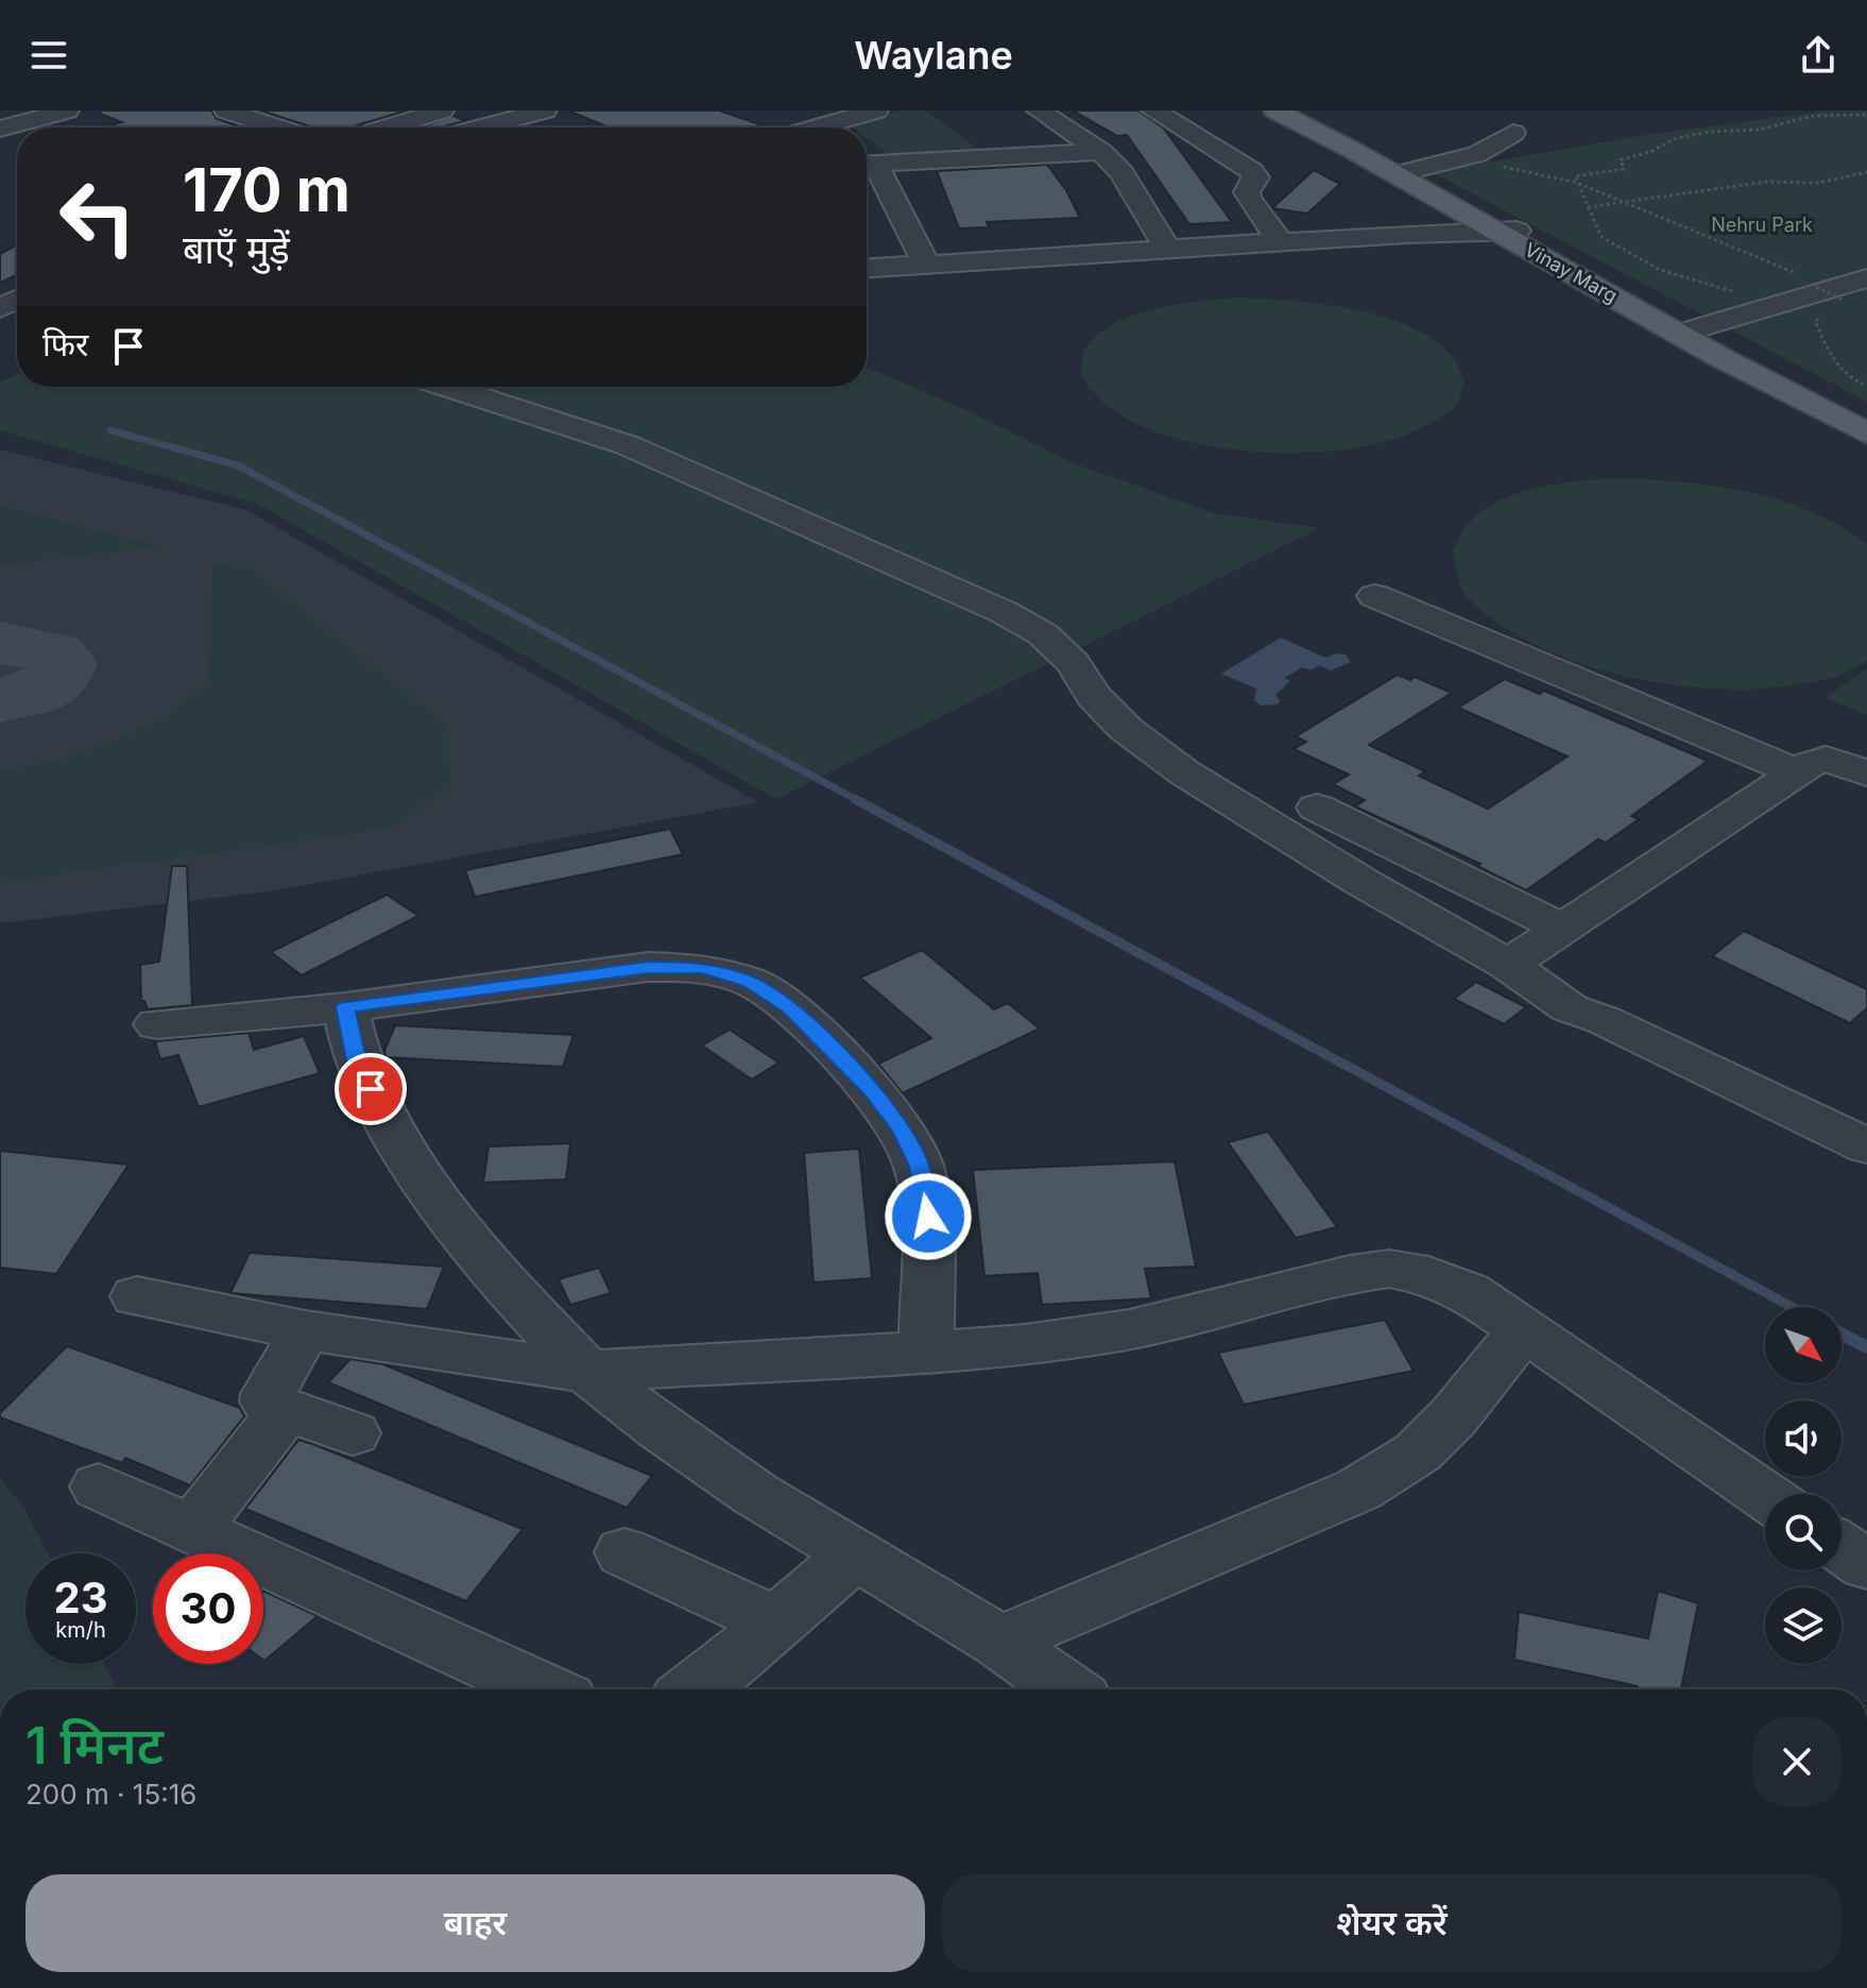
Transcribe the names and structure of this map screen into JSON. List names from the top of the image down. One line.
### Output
{"streets":{"main road":["Vinay Marg"]},"parks":["Nehru Park"],"north":"bottom right","page":{"header":"Waylane","turn":["170 m","बाएँ मुड़ें"],"then":"फिर","speed":"23 km/h","limit":"30","heading":["1 मिनट","200 m · 15:16"],"buttons":["बाहर","शेयर करें"]}}
